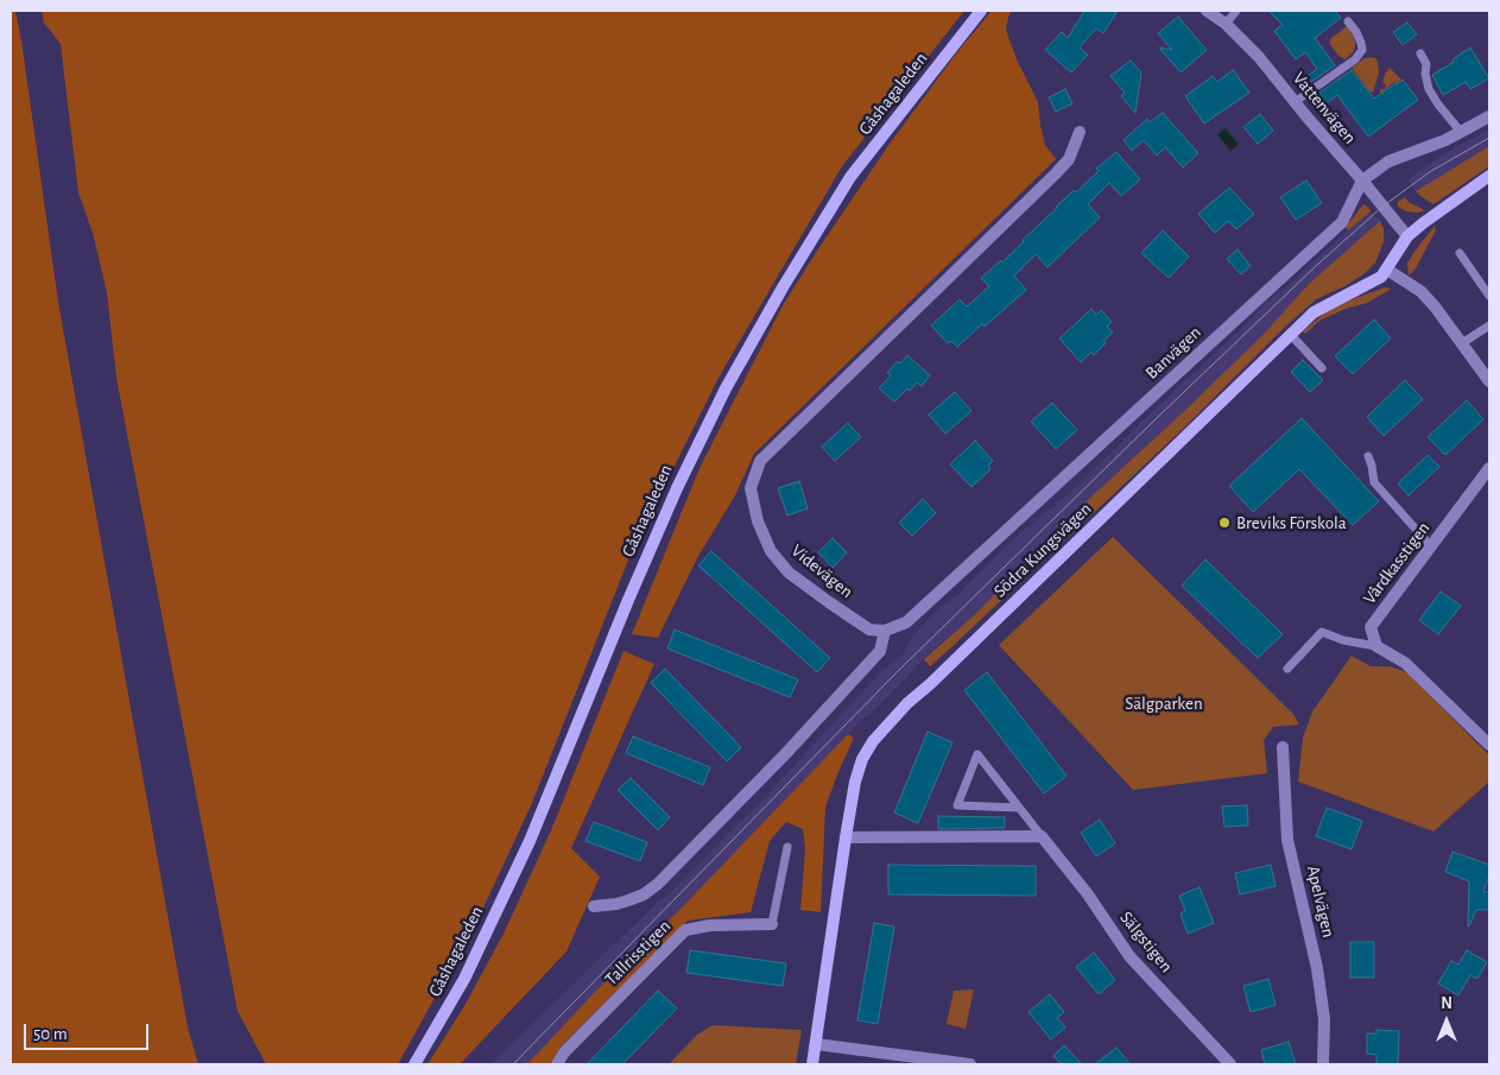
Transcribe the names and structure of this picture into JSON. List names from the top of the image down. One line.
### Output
{"streets":{"main road":["Gåshagaleden","Södra Kungsvägen"],"street":["Vattenvägen","Banvägen","Vårdkasstigen","Videvägen","Apelvägen","Sälgstigen","Tallrisstigen"]},"crossings":[["Vattenvägen","Banvägen"],["Vattenvägen","Södra Kungsvägen"],["Banvägen","Videvägen"]],"parks":["Sälgparken"],"places":["Breviks Förskola"],"scale_bar":"50 m","north":"top"}
